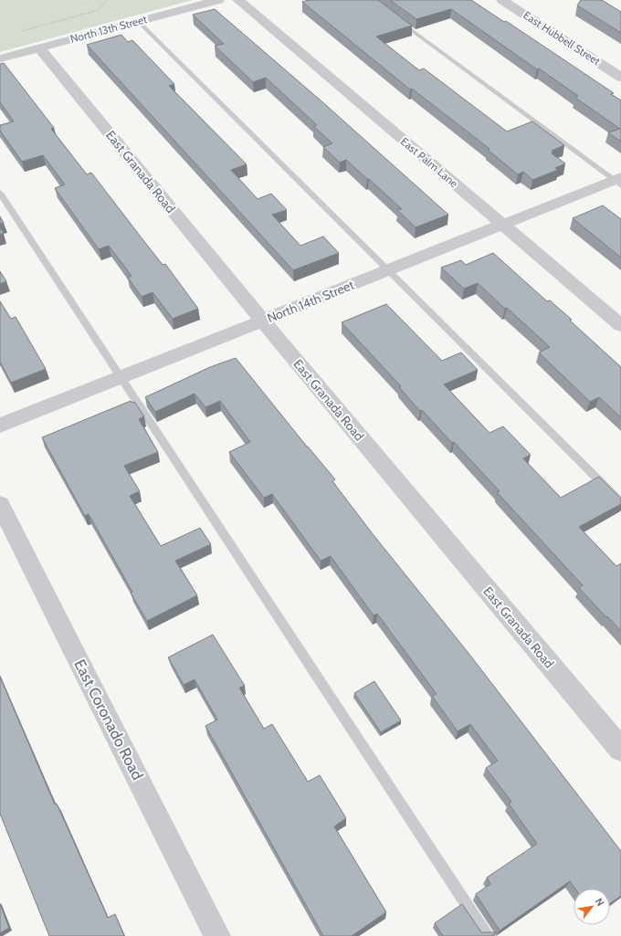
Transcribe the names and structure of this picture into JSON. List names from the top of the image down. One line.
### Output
{"streets":{"street":["North 13th Street","East Hubbell Street","East Palm Lane","East Granada Road","North 14th Street","East Coronado Road"]},"crossings":[["North 13th Street","East Granada Road"],["East Palm Lane","North 14th Street"],["East Granada Road","North 14th Street"]],"north":"top right"}
